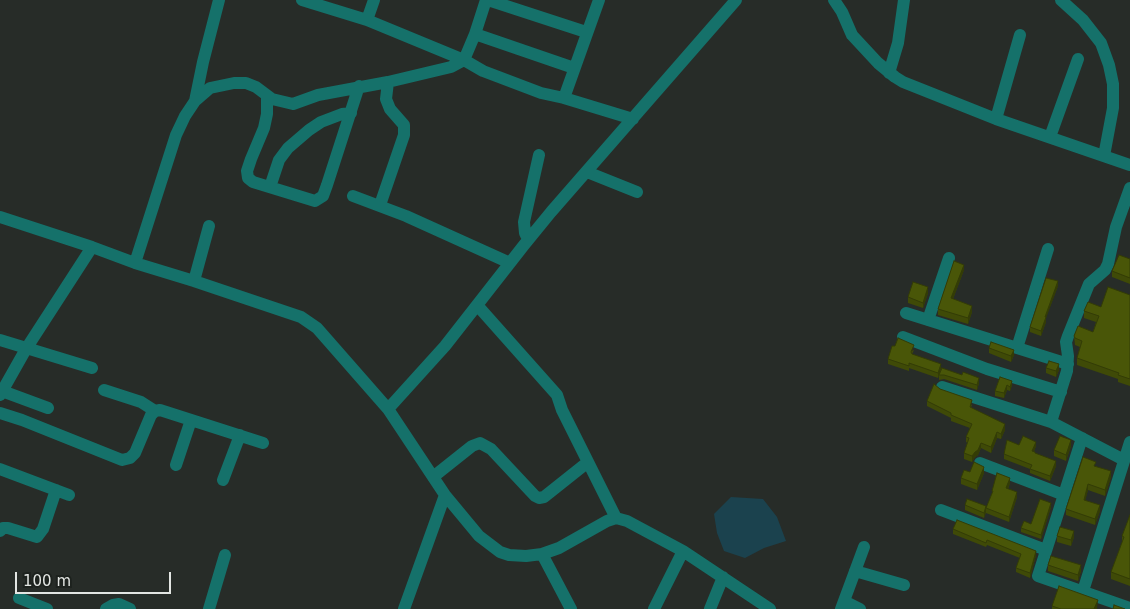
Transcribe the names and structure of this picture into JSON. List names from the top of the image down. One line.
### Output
{"scale_bar":"100 m"}
